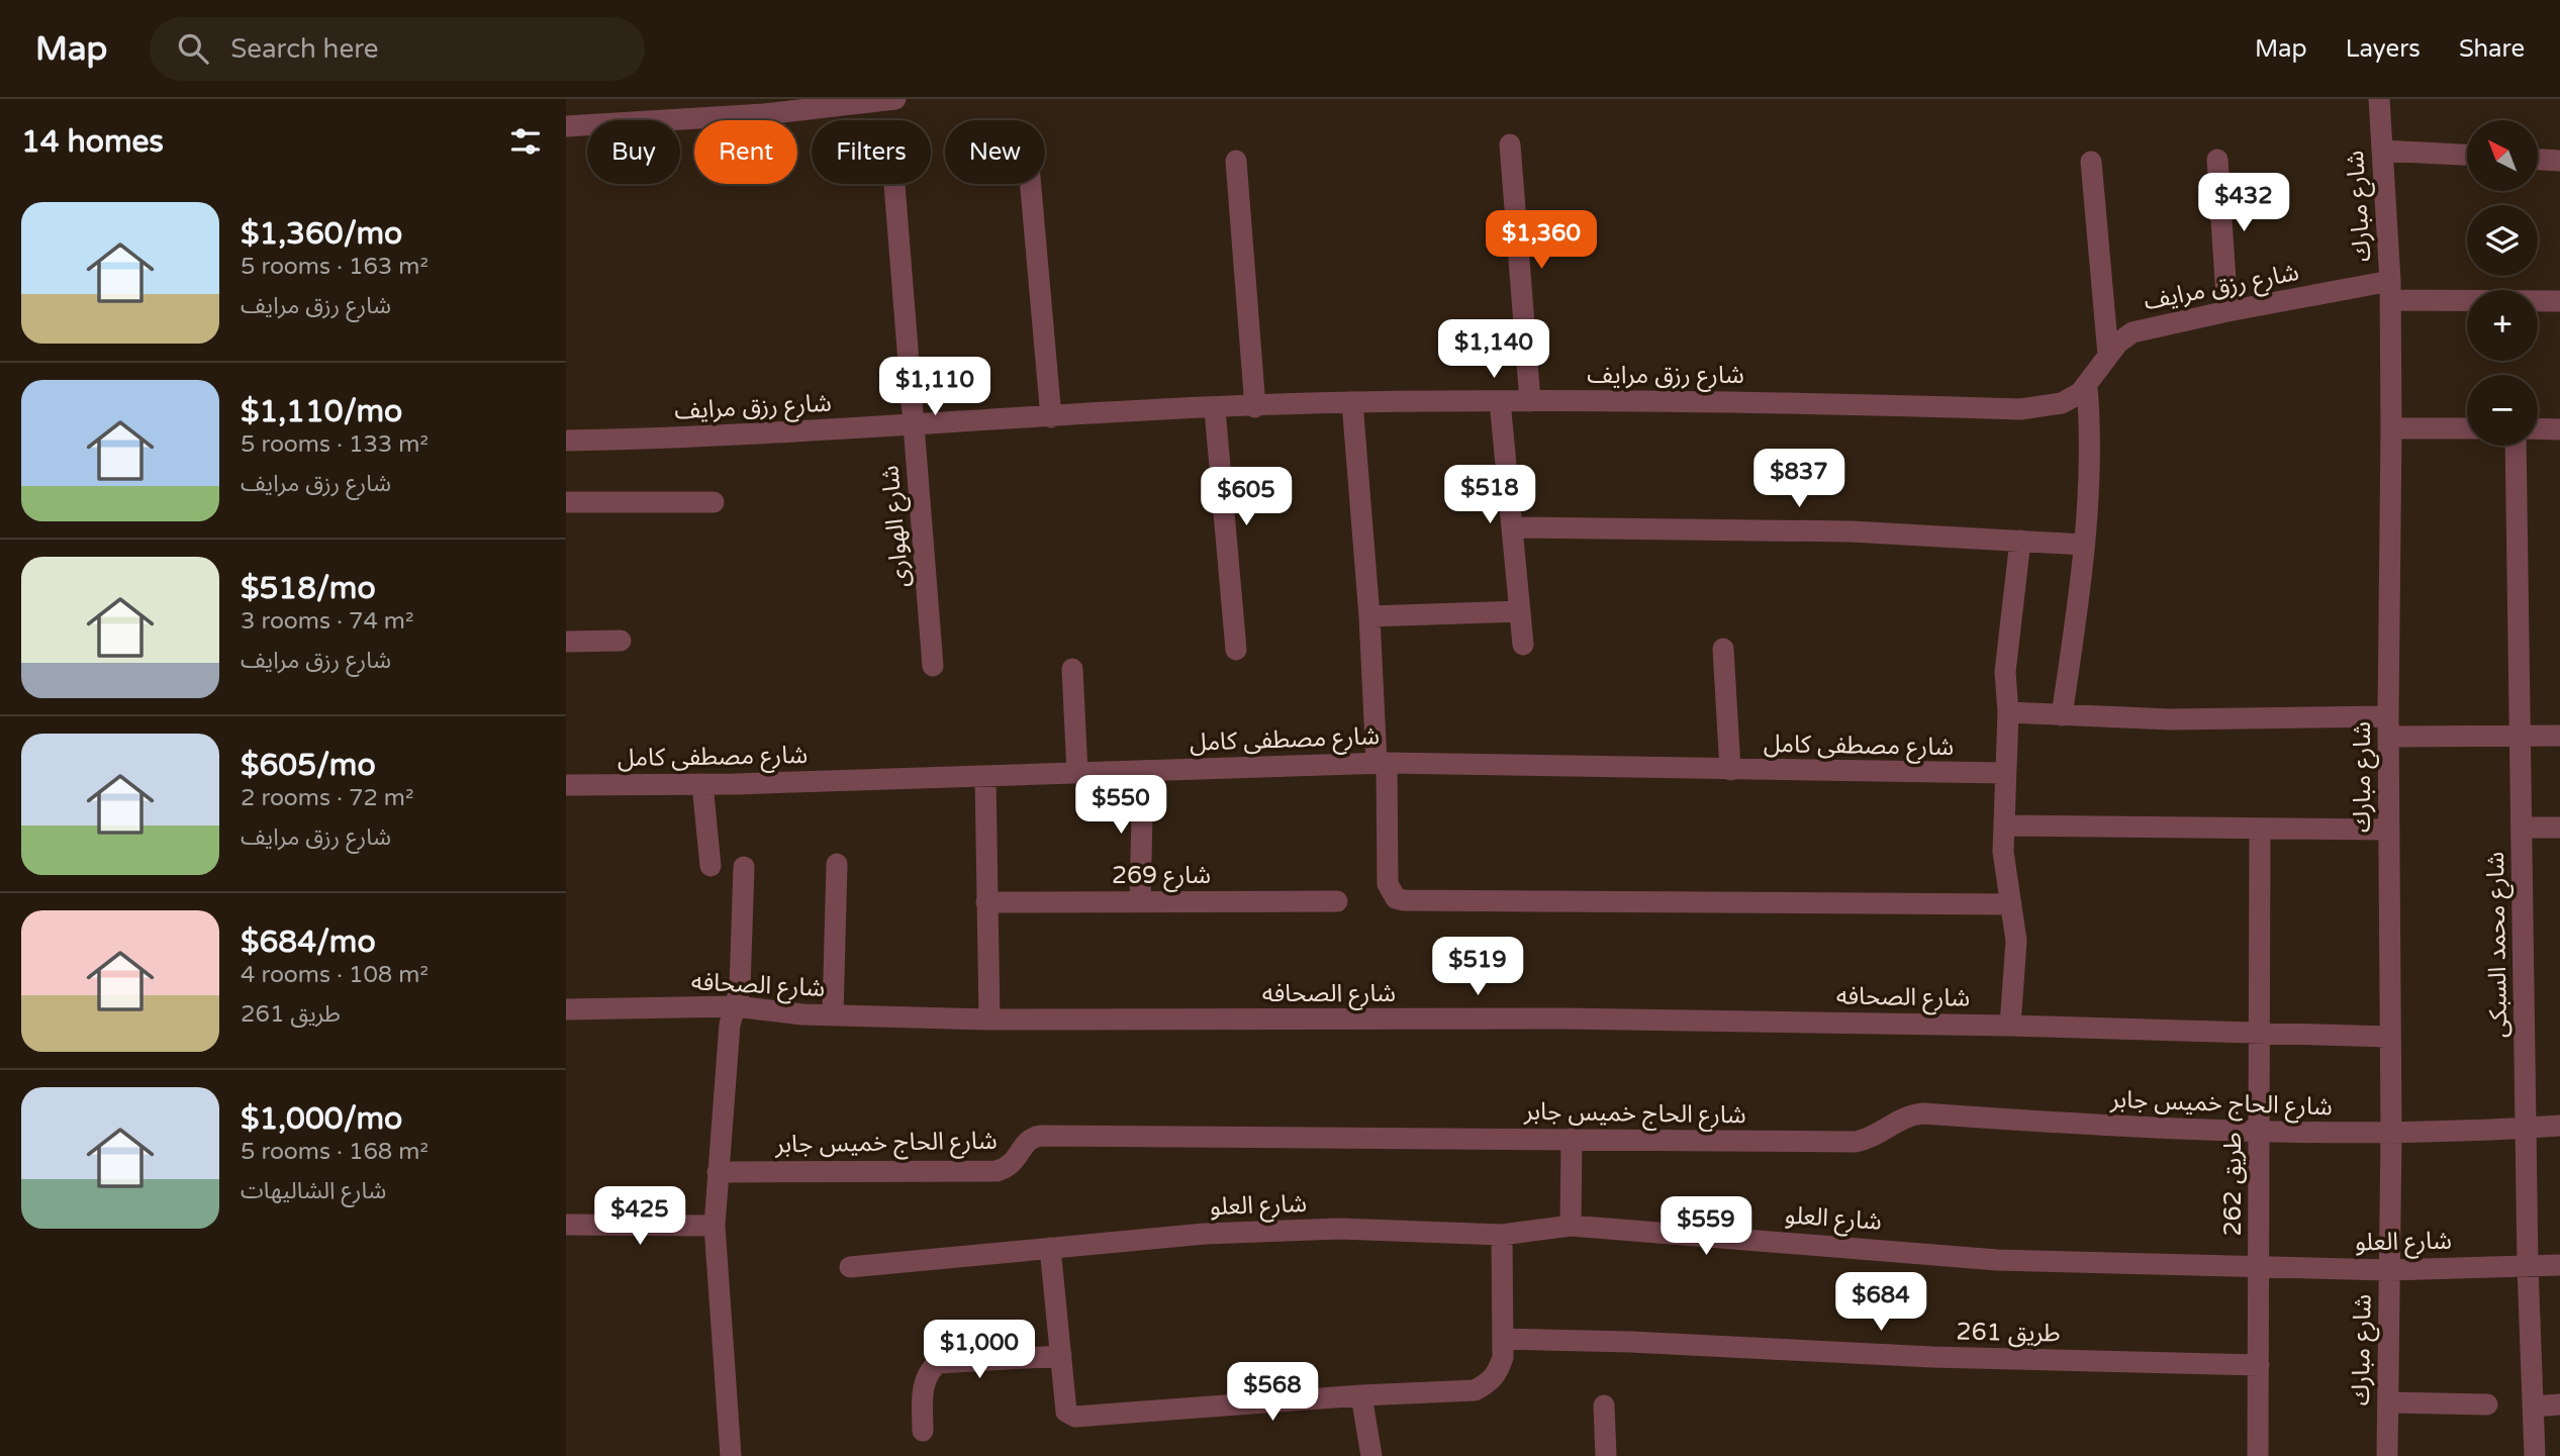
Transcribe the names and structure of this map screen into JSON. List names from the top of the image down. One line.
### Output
{"streets":{"street":["شارع مبارك","شارع رزق مرايف","شارع الهوارى","شارع مصطفى كامل","شارع 269","شارع محمد السبكى","شارع الصحافه","شارع الحاج خميس جابر","طريق 262","شارع العلو","طريق 261"]},"crossings":[["شارع مبارك","شارع رزق مرايف"],["شارع مبارك","شارع الصحافه"],["شارع مبارك","شارع الحاج خميس جابر"],["شارع مبارك","شارع العلو"],["شارع رزق مرايف","شارع الهوارى"],["شارع محمد السبكى","شارع الحاج خميس جابر"],["شارع محمد السبكى","شارع العلو"],["شارع الصحافه","طريق 262"],["شارع الحاج خميس جابر","طريق 262"],["طريق 262","شارع العلو"],["طريق 262","طريق 261"]],"north":"top left","page":{"header":"Map","search":"Search here","nav":["Map","Layers","Share"],"heading":"14 homes","map_buttons":["+","−"],"chip":["Buy","Rent","Filters","New"],"price":["$432","$1,360","$1,140","$1,110","$837","$518","$605","$550","$519","$425","$559","$684","$1,000","$568"],"list":[{"name":"$1,360/mo","note":"5 rooms · 163 m² · شارع رزق مرايف"},{"name":"$1,110/mo","note":"5 rooms · 133 m² · شارع رزق مرايف"},{"name":"$518/mo","note":"3 rooms · 74 m² · شارع رزق مرايف"},{"name":"$605/mo","note":"2 rooms · 72 m² · شارع رزق مرايف"},{"name":"$684/mo","note":"4 rooms · 108 m² · طريق 261"},{"name":"$1,000/mo","note":"5 rooms · 168 m² · شارع الشاليهات"}]}}
